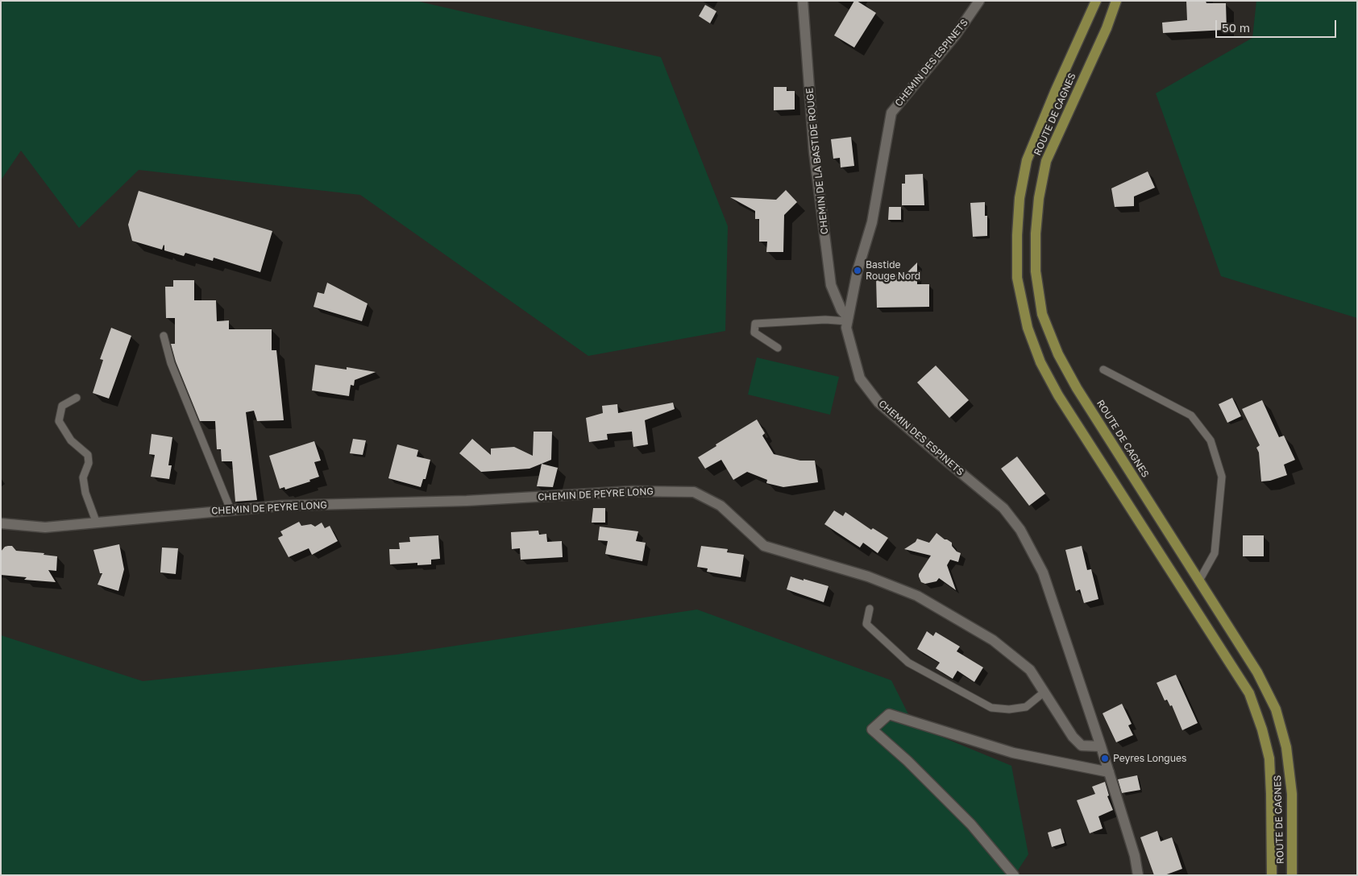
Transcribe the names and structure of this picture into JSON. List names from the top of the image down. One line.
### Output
{"streets":{"main road":["ROUTE DE CAGNES"],"street":["CHEMIN DES ESPINETS","CHEMIN DE LA BASTIDE ROUGE","CHEMIN DE PEYRE LONG"]},"crossings":[["CHEMIN DES ESPINETS","CHEMIN DE LA BASTIDE ROUGE"],["CHEMIN DES ESPINETS","CHEMIN DE PEYRE LONG"]],"places":["Bastide Rouge Nord","Peyres Longues"],"scale_bar":"50 m"}
